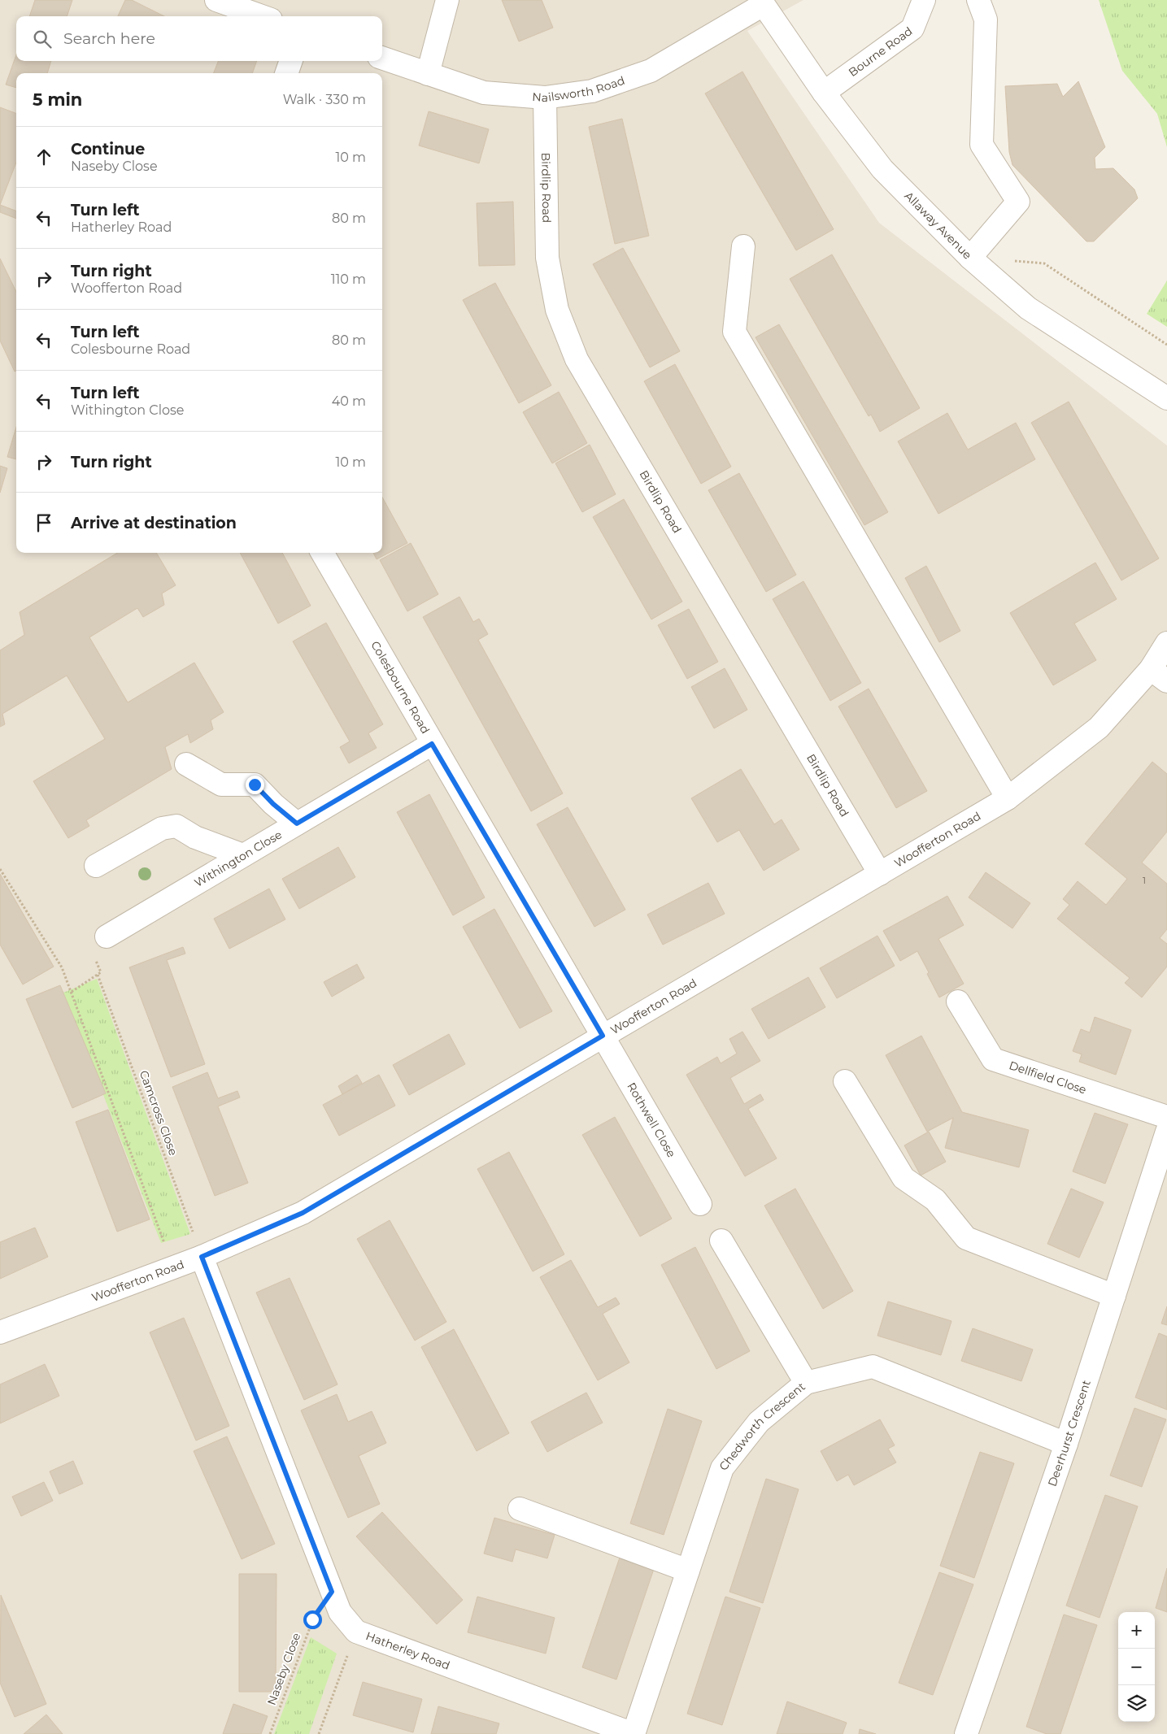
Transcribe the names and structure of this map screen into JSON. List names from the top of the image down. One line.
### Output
{"streets":{"street":["Bourne Road","Nailsworth Road","Birdlip Road","Allaway Avenue","Colesbourne Road","Woofferton Road","Withington Close","Dellfield Close","Rothwell Close","Chedworth Crescent","Deerhurst Crescent","Hatherley Road"],"path":["Camcross Close","Naseby Close"]},"crossings":[["Bourne Road","Allaway Avenue"],["Nailsworth Road","Birdlip Road"],["Nailsworth Road","Allaway Avenue"],["Birdlip Road","Woofferton Road"],["Colesbourne Road","Woofferton Road"],["Colesbourne Road","Withington Close"],["Colesbourne Road","Rothwell Close"],["Woofferton Road","Camcross Close"],["Woofferton Road","Rothwell Close"],["Woofferton Road","Hatherley Road"],["Camcross Close","Hatherley Road"],["Chedworth Crescent","Deerhurst Crescent"],["Chedworth Crescent","Hatherley Road"],["Hatherley Road","Naseby Close"]],"house_numbers":["1"],"page":{"search":"Search here","heading":["5 min","Walk · 330 m"],"list":[["Continue","Naseby Close","10 m"],["Turn left","Hatherley Road","80 m"],["Turn right","Woofferton Road","110 m"],["Turn left","Colesbourne Road","80 m"],["Turn left","Withington Close","40 m"],["Turn right","10 m"],"Arrive at destination"],"map_buttons":["+","−"]}}
